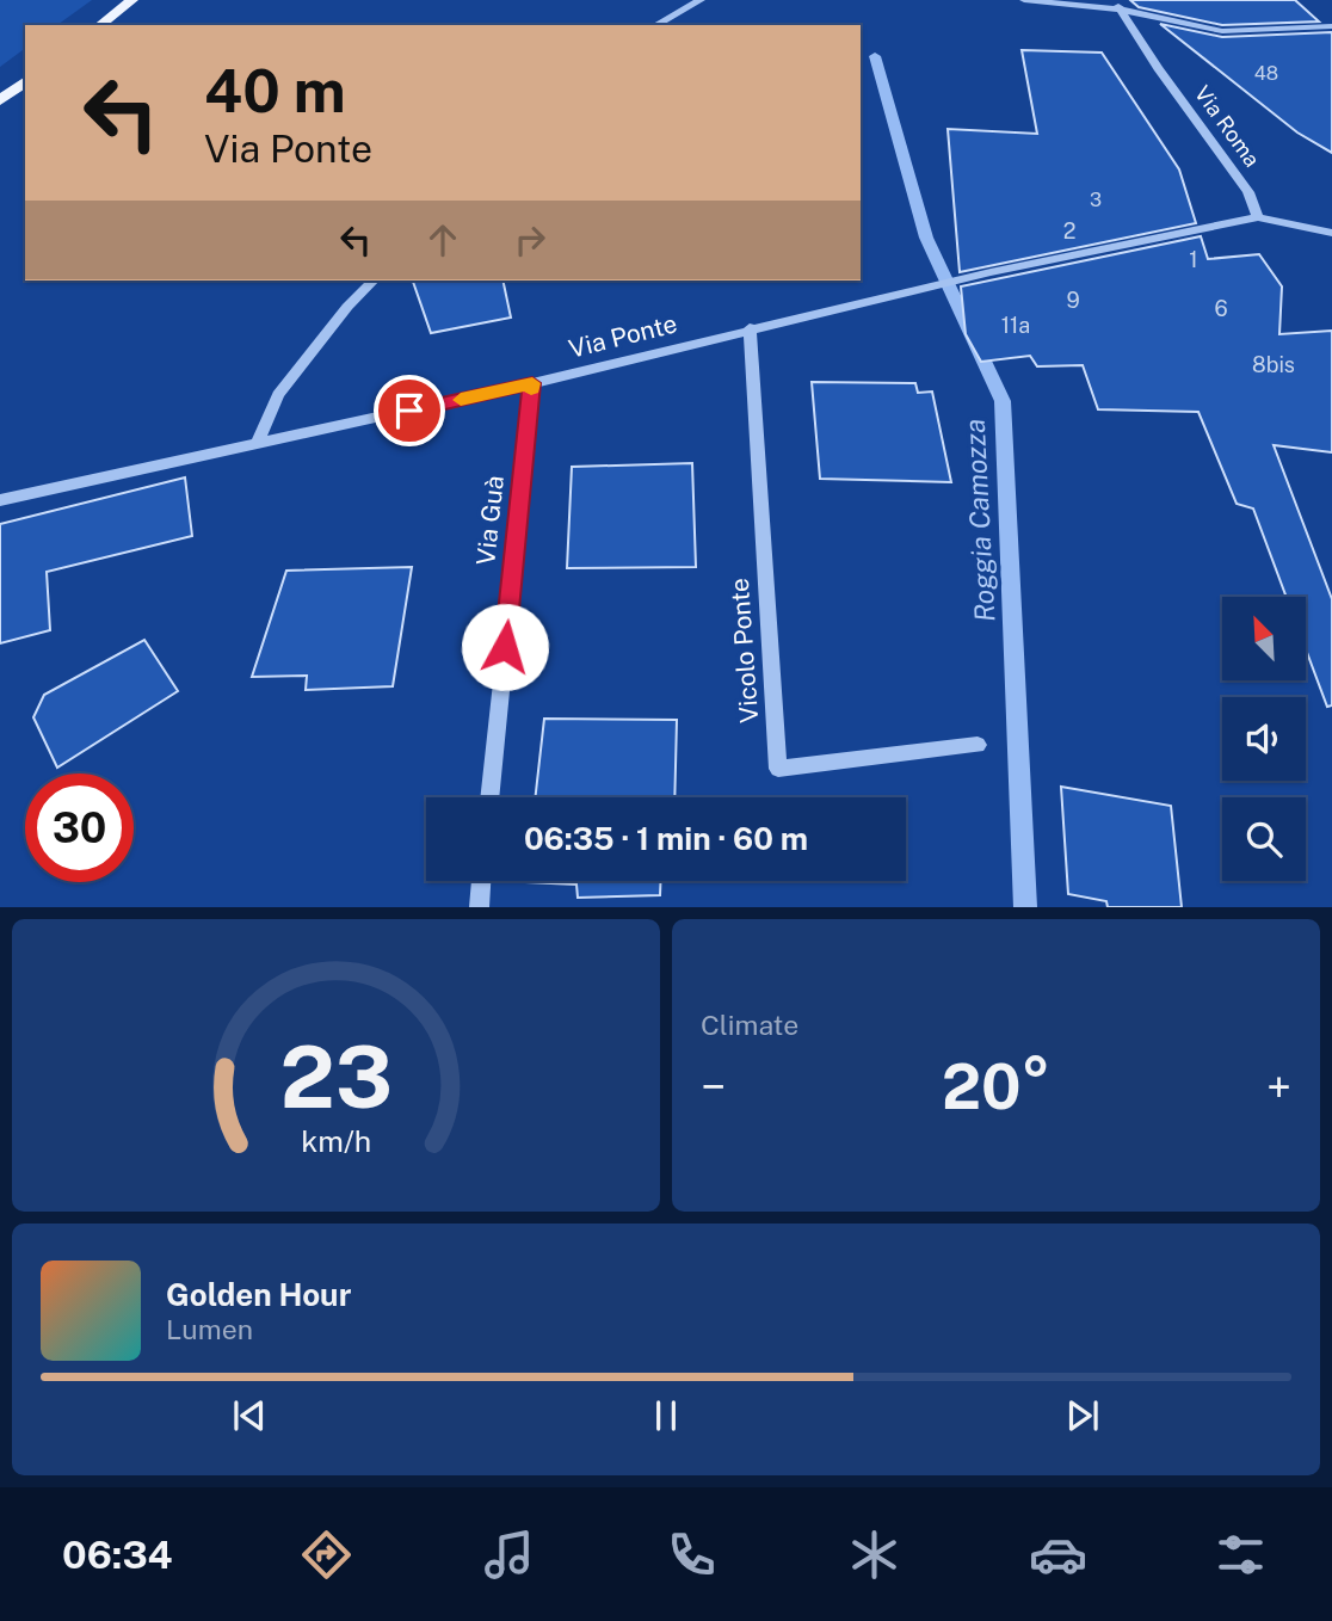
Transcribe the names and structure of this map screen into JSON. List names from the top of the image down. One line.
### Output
{"streets":{"street":["Via Roma","Via Ponte","Via Guà","Vicolo Ponte"]},"crossings":[["Via Roma","Via Ponte"],["Via Ponte","Via Guà"],["Via Ponte","Vicolo Ponte"]],"water":["Roggia Camozza"],"house_numbers":["48","3","2","1","9","6","11a","8bis"],"north":"top left","page":{"turn":["40 m","Via Ponte"],"limit":"30","trip":"06:35 · 1 min · 60 m","tile":"Climate","heat":["−","20°","+"],"song":["Golden Hour","Lumen"],"tabs":"06:34","gauge":["23","km/h"]}}
